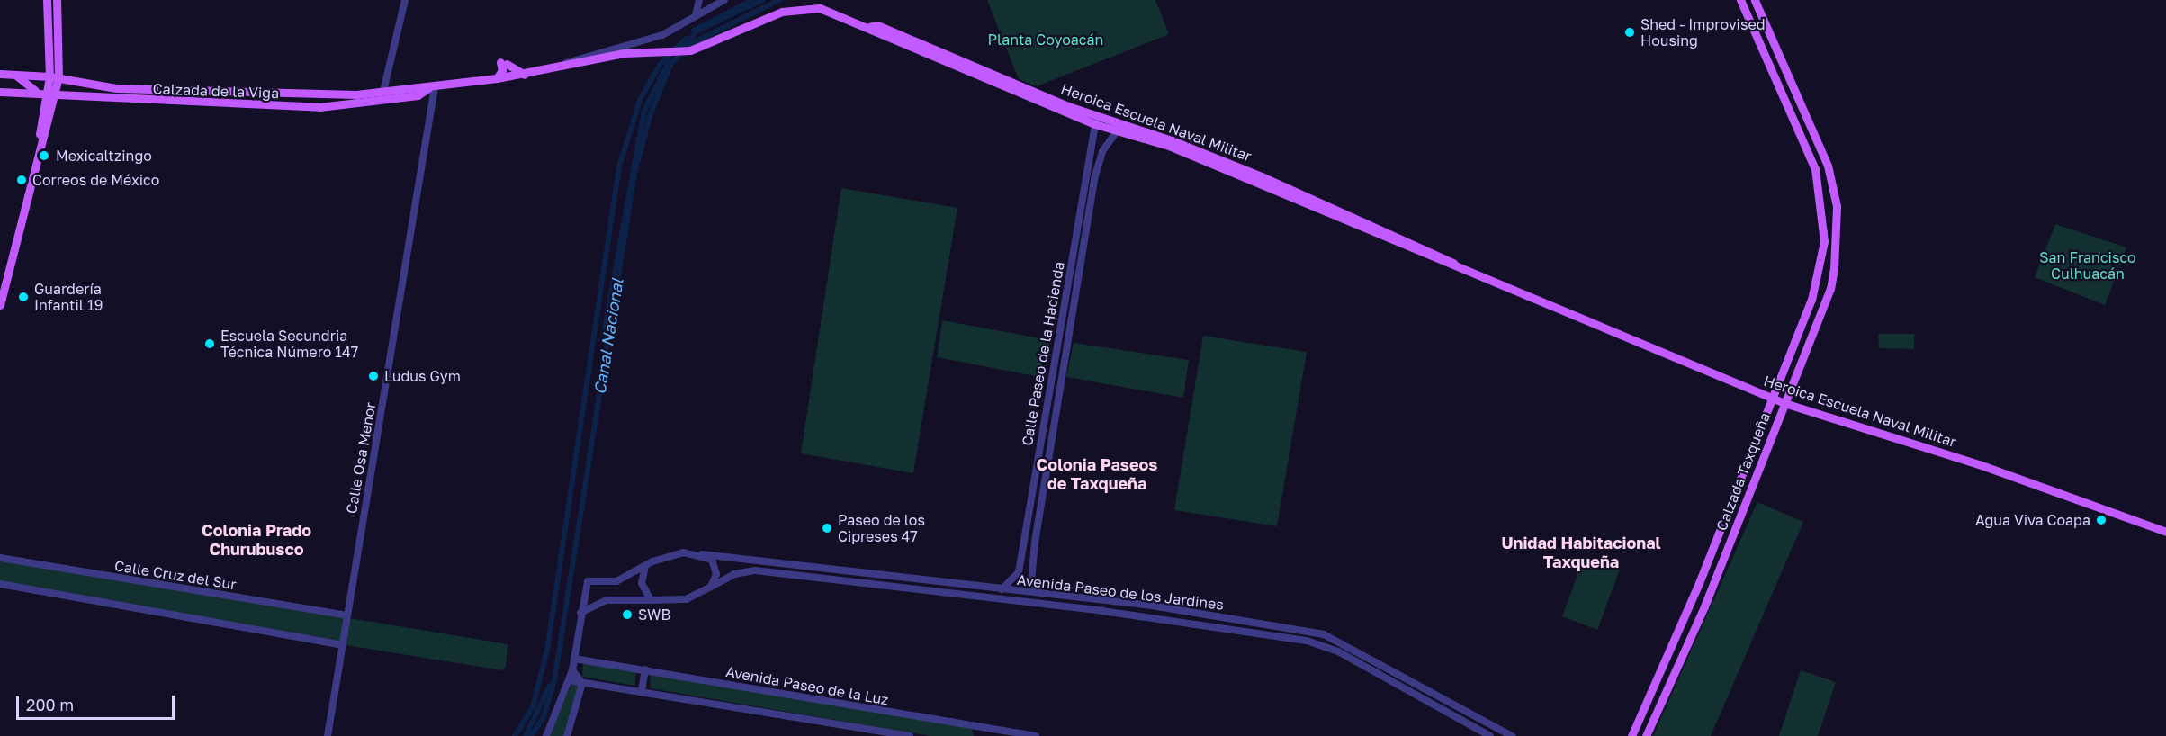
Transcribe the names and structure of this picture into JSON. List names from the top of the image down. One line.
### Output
{"streets":{"main road":["Calzada de la Viga","Heroica Escuela Naval Militar","Calzada Taxqueña"],"street":["Calle Paseo de la Hacienda","Calle Osa Menor","Calle Cruz del Sur","Avenida Paseo de los Jardines","Avenida Paseo de la Luz"]},"crossings":[["Calzada de la Viga","Heroica Escuela Naval Militar"],["Calzada de la Viga","Calle Osa Menor"],["Heroica Escuela Naval Militar","Calle Paseo de la Hacienda"],["Heroica Escuela Naval Militar","Calzada Taxqueña"],["Calle Osa Menor","Calle Cruz del Sur"]],"districts":["Colonia Paseos de Taxqueña","Colonia Prado Churubusco","Unidad Habitacional Taxqueña"],"water":["Canal Nacional"],"parks":["Planta Coyoacán","San Francisco Culhuacán"],"places":["Shed - Improvised Housing","Mexicaltzingo","Correos de México","Guardería Infantil 19","Escuela Secundria Técnica Número 147","Ludus Gym","Agua Viva Coapa","Paseo de los Cipreses 47","SWB"],"scale_bar":"200 m"}
